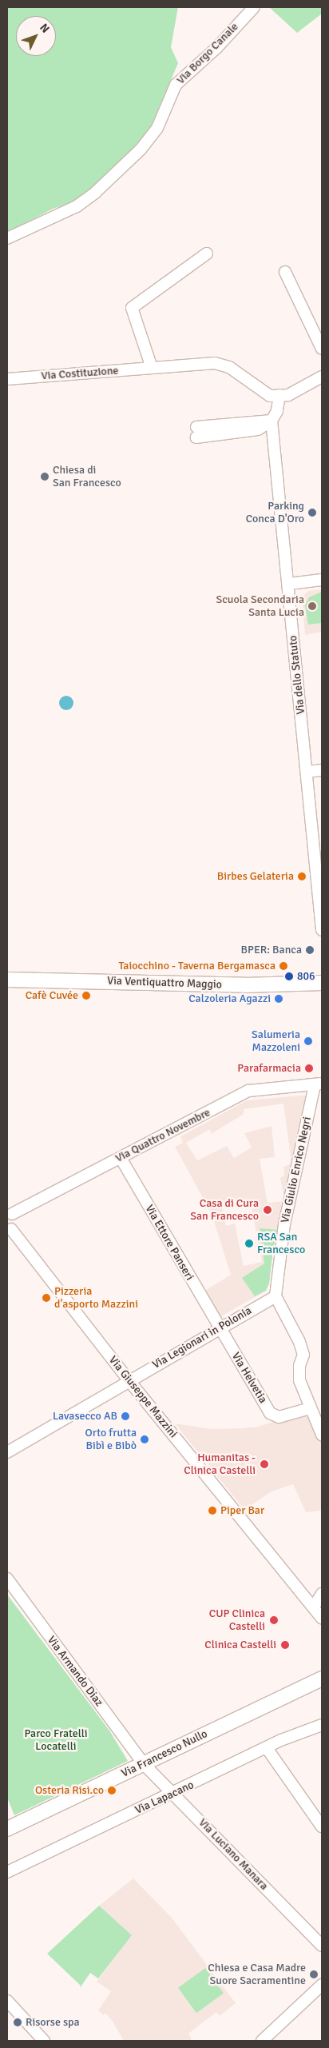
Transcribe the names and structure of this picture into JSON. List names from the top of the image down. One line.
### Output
{"streets":{"street":["Via Borgo Canale","Via Costituzione","Via dello Statuto","Via Ventiquattro Maggio","Via Quattro Novembre","Via Giulio Enrico Negri","Via Ettore Panseri","Via Legionari in Polonia","Via Helvetia","Via Giuseppe Mazzini","Via Armando Diaz","Via Francesco Nullo","Via Lapacano","Via Luciano Manara"]},"crossings":[["Via Costituzione","Via dello Statuto"],["Via Quattro Novembre","Via Giulio Enrico Negri"],["Via Quattro Novembre","Via Ettore Panseri"],["Via Quattro Novembre","Via Giuseppe Mazzini"],["Via Giulio Enrico Negri","Via Legionari in Polonia"],["Via Ettore Panseri","Via Legionari in Polonia"],["Via Ettore Panseri","Via Helvetia"],["Via Legionari in Polonia","Via Helvetia"],["Via Legionari in Polonia","Via Giuseppe Mazzini"],["Via Armando Diaz","Via Francesco Nullo"],["Via Armando Diaz","Via Luciano Manara"],["Via Francesco Nullo","Via Luciano Manara"],["Via Lapacano","Via Luciano Manara"]],"parks":["Parco Fratelli Locatelli"],"places":["Chiesa di San Francesco","Parking Conca D'Oro","Scuola Secondaria Santa Lucia","Birbes Gelateria","BPER: Banca","Taiocchino - Taverna Bergamasca","806","Cafè Cuvée","Calzoleria Agazzi","Salumeria Mazzoleni","Parafarmacia","Casa di Cura San Francesco","RSA San Francesco","Pizzeria d'asporto Mazzini","Lavasecco AB","Orto frutta Bibì e Bibò","Humanitas - Clinica Castelli","Piper Bar","CUP Clinica Castelli","Clinica Castelli","Osteria Risi.co","Chiesa e Casa Madre Suore Sacramentine","Risorse spa"],"north":"top right"}
